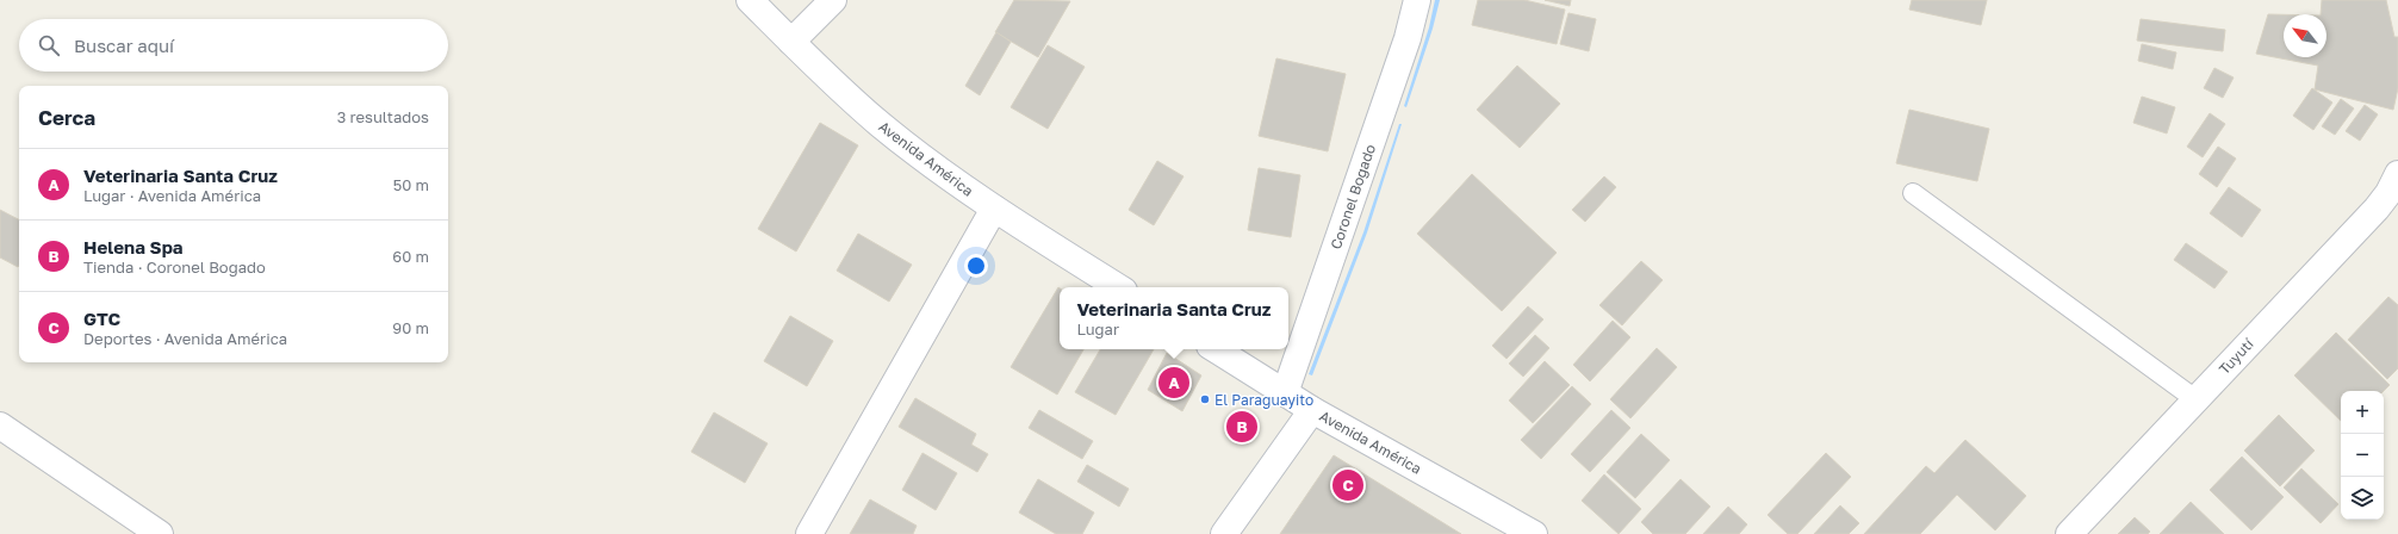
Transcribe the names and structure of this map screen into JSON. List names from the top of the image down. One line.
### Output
{"streets":{"street":["Avenida América","Coronel Bogado","Tuyutí"]},"crossings":[["Avenida América","Coronel Bogado"]],"places":["El Paraguayito"],"north":"top left","page":{"search":"Buscar aquí","heading":["Cerca","3 resultados"],"list":[{"mark":"A","name":"Veterinaria Santa Cruz","note":"Lugar · Avenida América","value":"50 m"},{"mark":"B","name":"Helena Spa","note":"Tienda · Coronel Bogado","value":"60 m"},{"mark":"C","name":"GTC","note":"Deportes · Avenida América","value":"90 m"}],"popup":["Veterinaria Santa Cruz","Lugar"],"pins":["A","B","C"],"map_buttons":["+","−"]}}
